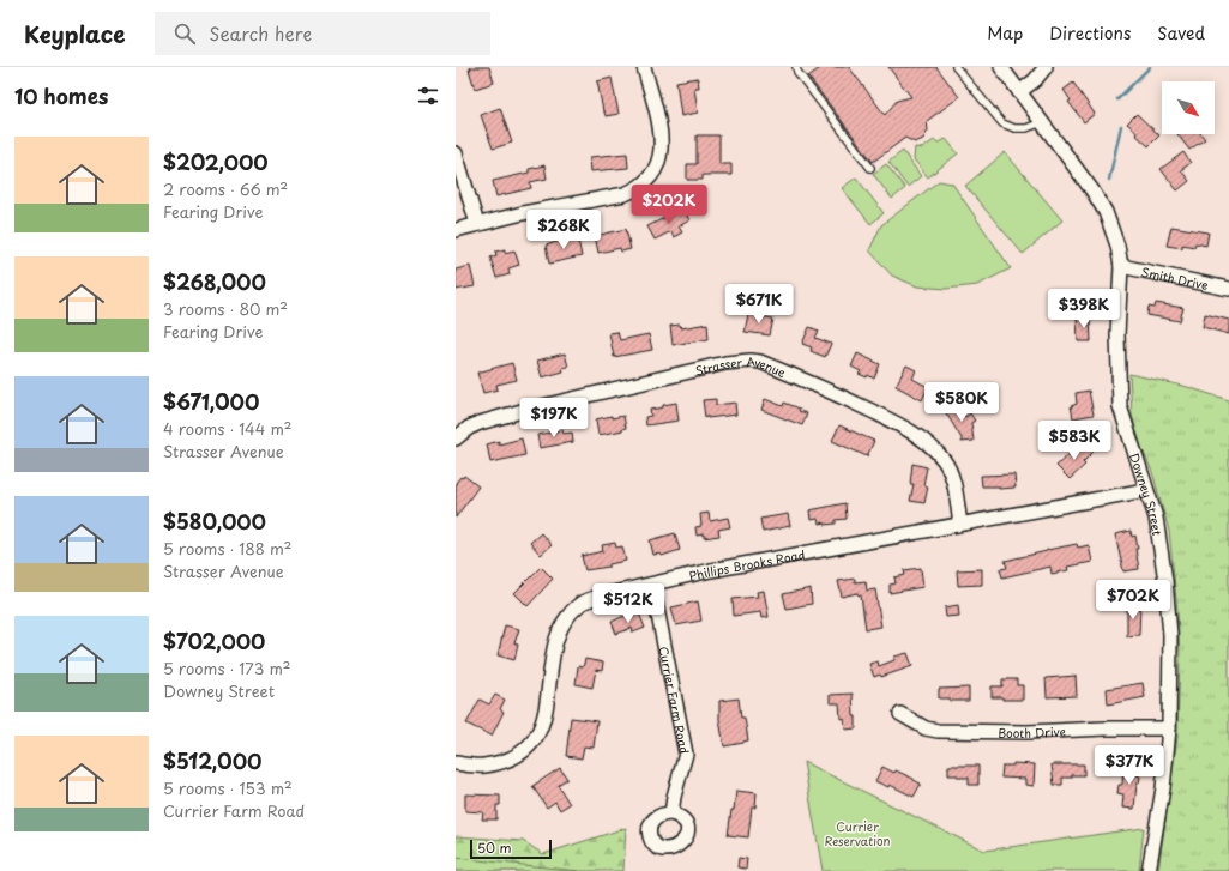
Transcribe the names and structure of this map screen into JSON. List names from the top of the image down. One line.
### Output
{"streets":{"street":["Smith Drive","Strasser Avenue","Downey Street","Phillips Brooks Road","Currier Farm Road","Booth Drive"]},"crossings":[["Smith Drive","Downey Street"],["Strasser Avenue","Phillips Brooks Road"],["Downey Street","Phillips Brooks Road"],["Downey Street","Booth Drive"],["Phillips Brooks Road","Currier Farm Road"]],"parks":["Currier Reservation"],"scale_bar":"50 m","north":"bottom right","page":{"header":"Keyplace","search":"Search here","nav":["Map","Directions","Saved"],"heading":"10 homes","list":[{"name":"$202,000","note":"2 rooms · 66 m² · Fearing Drive"},{"name":"$268,000","note":"3 rooms · 80 m² · Fearing Drive"},{"name":"$671,000","note":"4 rooms · 144 m² · Strasser Avenue"},{"name":"$580,000","note":"5 rooms · 188 m² · Strasser Avenue"},{"name":"$702,000","note":"5 rooms · 173 m² · Downey Street"},{"name":"$512,000","note":"5 rooms · 153 m² · Currier Farm Road"}],"price":["$202K","$268K","$671K","$398K","$580K","$197K","$583K","$702K","$512K","$377K"],"scale":"50 m"}}
